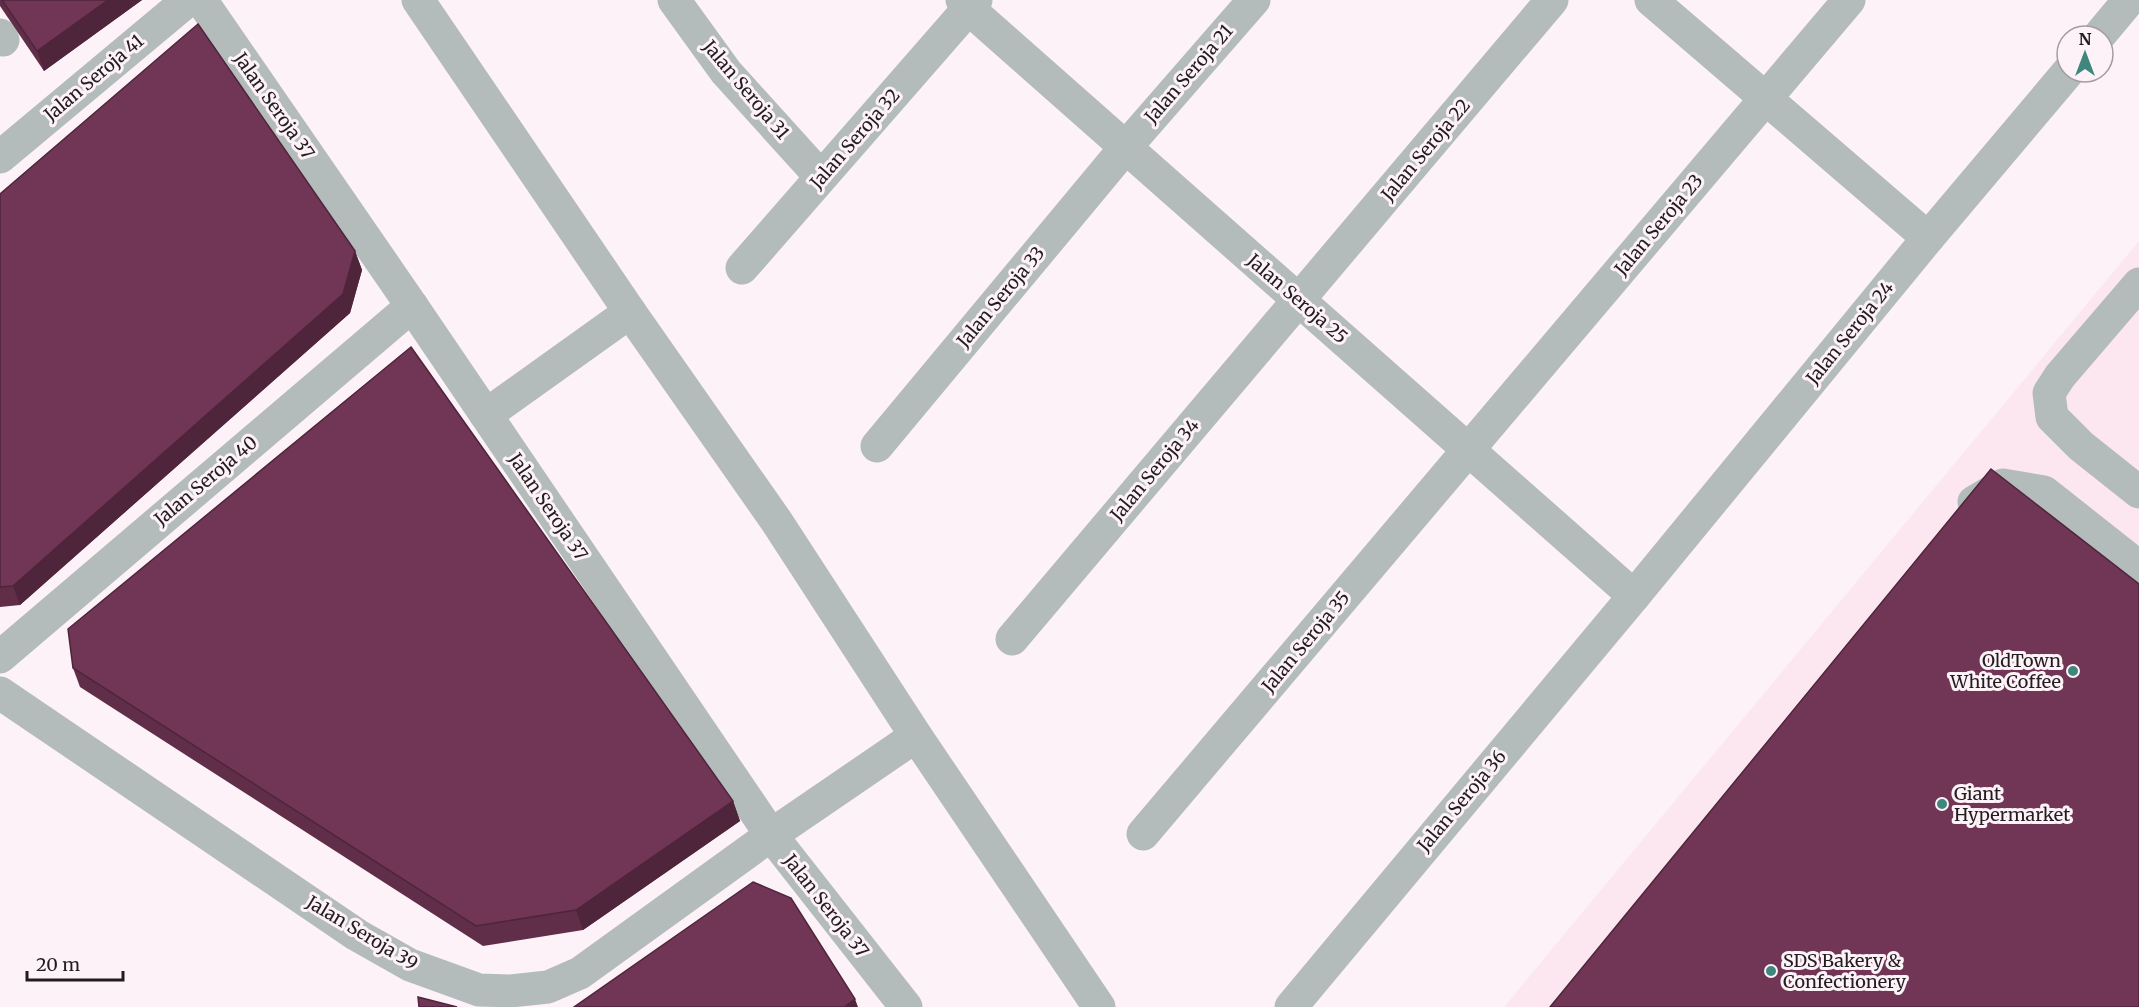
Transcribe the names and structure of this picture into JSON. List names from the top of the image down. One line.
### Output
{"streets":{"street":["Jalan Seroja 21","Jalan Seroja 41","Jalan Seroja 31","Jalan Seroja 37","Jalan Seroja 32","Jalan Seroja 22","Jalan Seroja 23","Jalan Seroja 33","Jalan Seroja 25","Jalan Seroja 24","Jalan Seroja 34","Jalan Seroja 40","Jalan Seroja 35","Jalan Seroja 36","Jalan Seroja 39"]},"crossings":[["Jalan Seroja 21","Jalan Seroja 33"],["Jalan Seroja 21","Jalan Seroja 25"],["Jalan Seroja 31","Jalan Seroja 32"],["Jalan Seroja 37","Jalan Seroja 40"],["Jalan Seroja 37","Jalan Seroja 39"],["Jalan Seroja 32","Jalan Seroja 25"],["Jalan Seroja 22","Jalan Seroja 25"],["Jalan Seroja 22","Jalan Seroja 34"],["Jalan Seroja 23","Jalan Seroja 25"],["Jalan Seroja 23","Jalan Seroja 35"],["Jalan Seroja 33","Jalan Seroja 25"],["Jalan Seroja 25","Jalan Seroja 24"],["Jalan Seroja 25","Jalan Seroja 34"],["Jalan Seroja 25","Jalan Seroja 35"],["Jalan Seroja 25","Jalan Seroja 36"],["Jalan Seroja 24","Jalan Seroja 36"]],"places":["OldTown White Coffee","Giant Hypermarket","SDS Bakery & Confectionery"],"scale_bar":"20 m","north":"top"}
